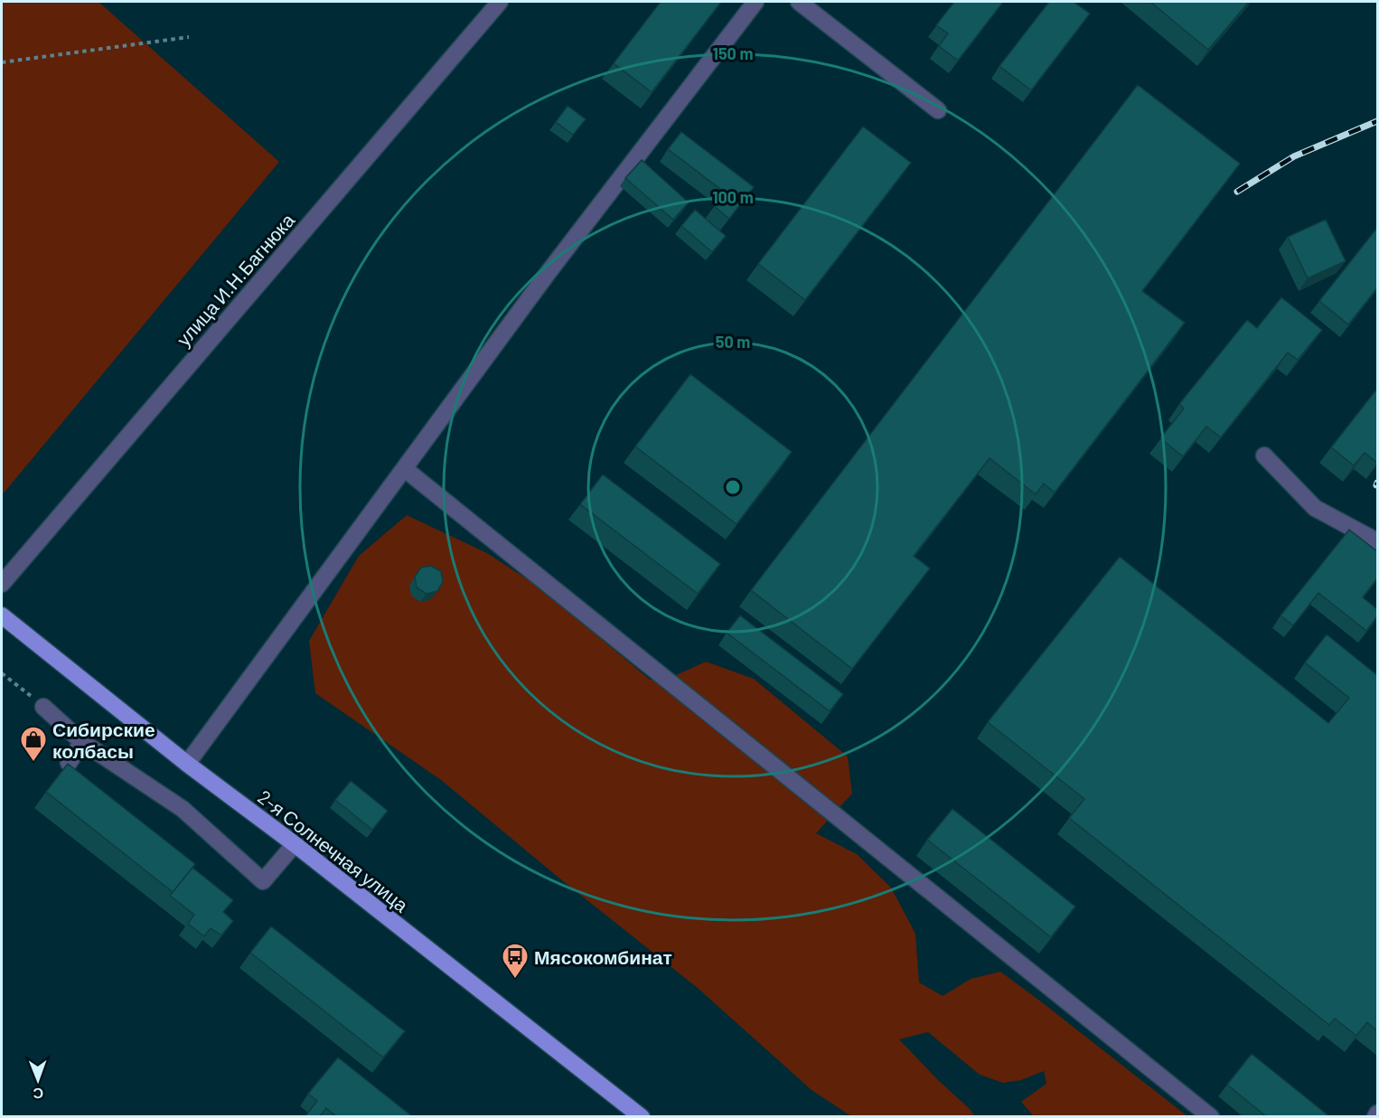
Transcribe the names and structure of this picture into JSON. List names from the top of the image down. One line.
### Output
{"streets":{"main road":["2-я Солнечная улица"],"street":["улица И.Н.Багнюка"]},"places":{"shop":["Сибирские колбасы"],"bus stop":["Мясокомбинат"]},"north":"bottom","rings":["150 m","100 m","50 m"]}
